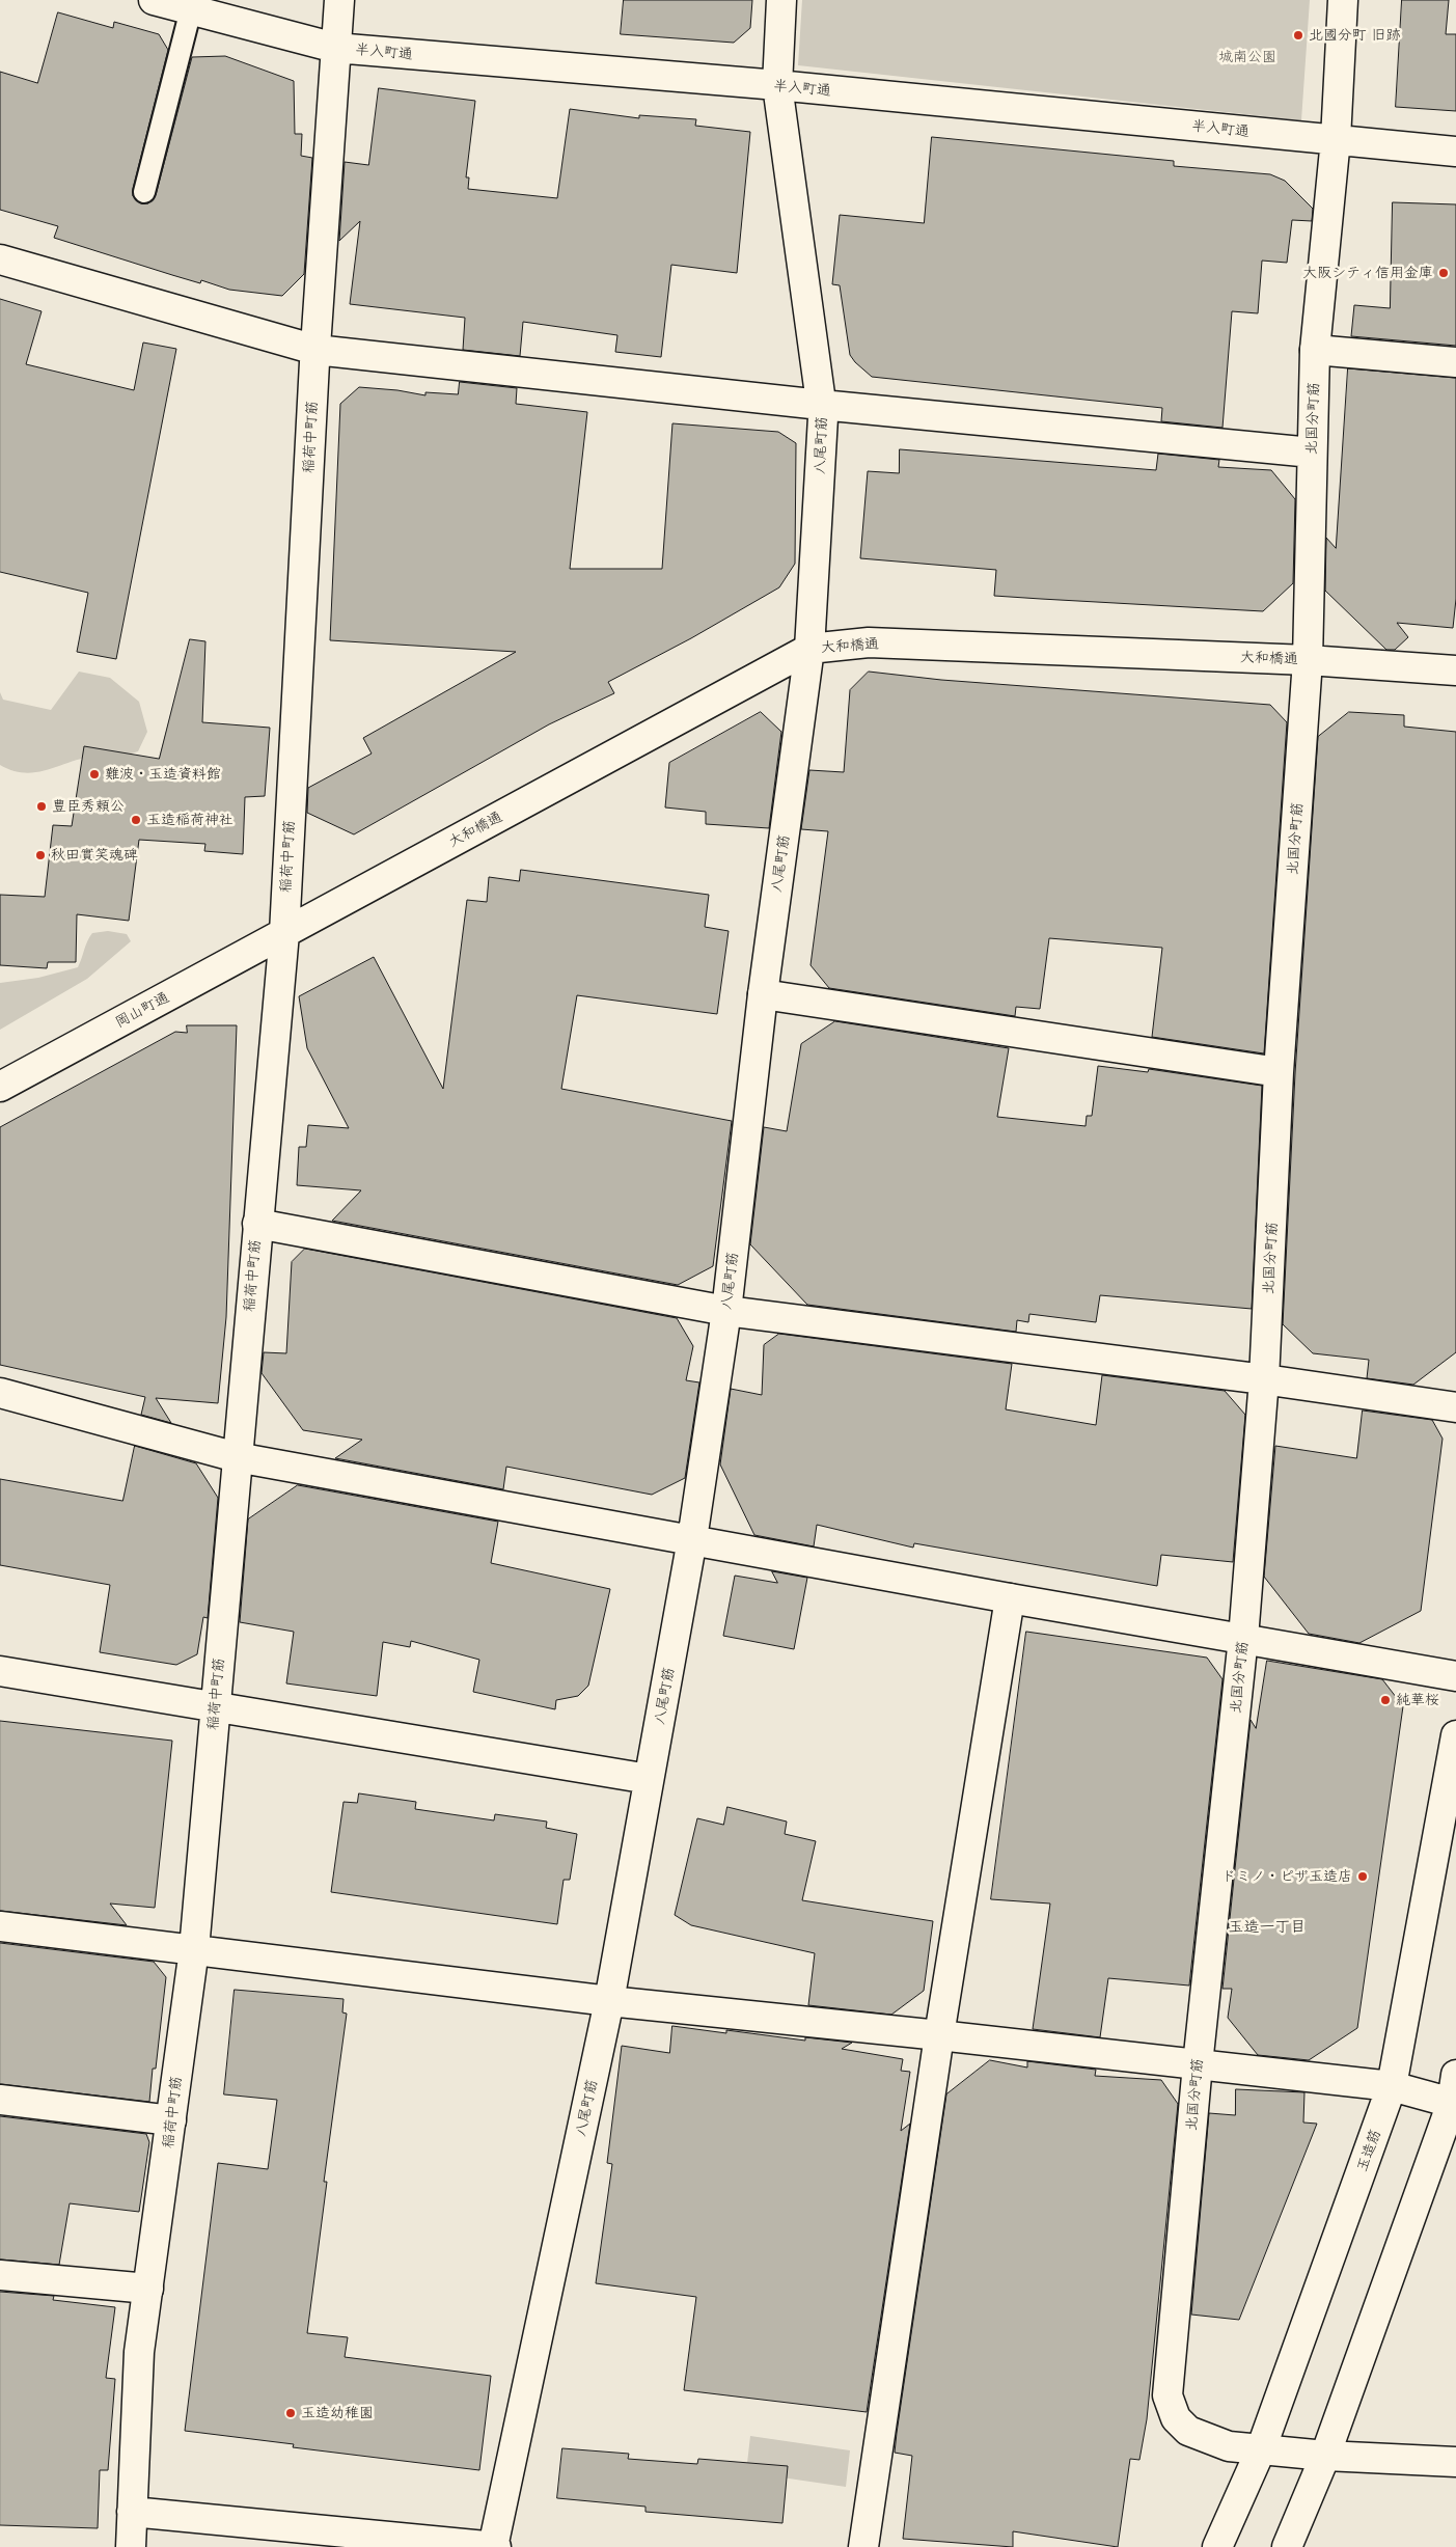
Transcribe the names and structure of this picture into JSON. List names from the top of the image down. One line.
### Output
{"streets":{"street":["半入町通","北国分町筋","稲荷中町筋","八尾町筋","大和橋通","岡山町通","玉造筋"]},"crossings":[["半入町通","北国分町筋"],["半入町通","稲荷中町筋"],["半入町通","八尾町筋"],["北国分町筋","大和橋通"],["北国分町筋","玉造筋"],["稲荷中町筋","大和橋通"],["稲荷中町筋","岡山町通"],["八尾町筋","大和橋通"],["大和橋通","岡山町通"]],"districts":["玉造一丁目"],"parks":["城南公園"],"places":["北國分町 旧跡","大阪シティ信用金庫","難波・玉造資料館","豊臣秀頼公","玉造稲荷神社","秋田實笑魂碑","純華桜","ドミノ・ピザ玉造店","玉造幼稚園"]}
